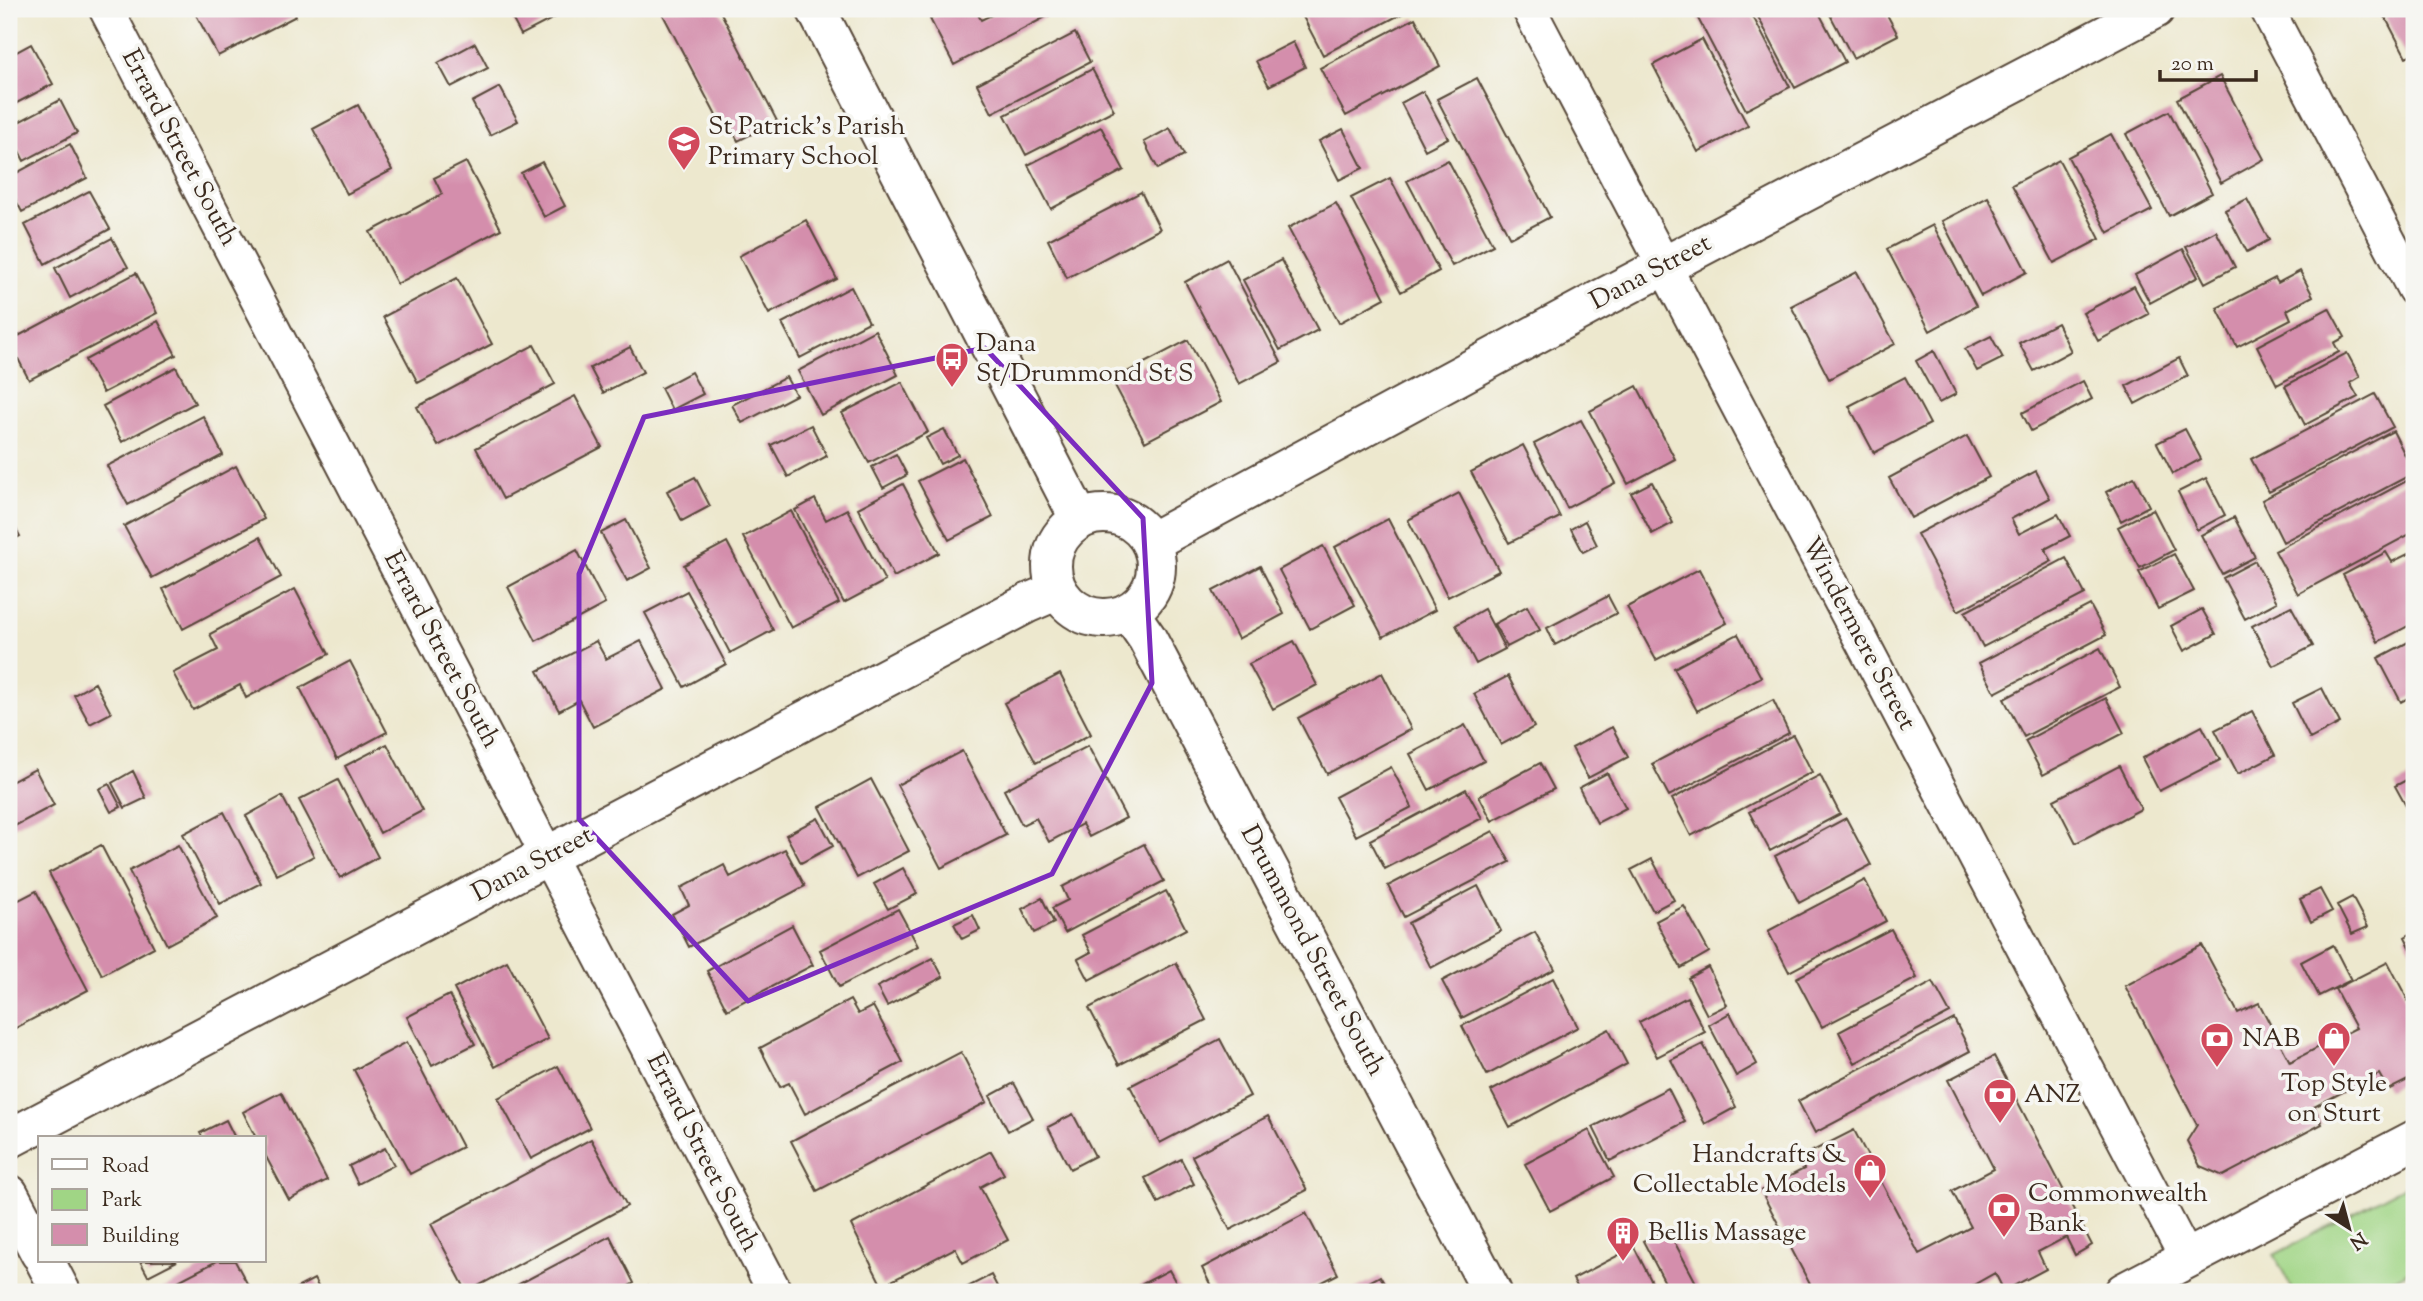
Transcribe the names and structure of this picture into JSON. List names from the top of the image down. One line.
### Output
{"streets":{"street":["Errard Street South","Dana Street","Windermere Street","Drummond Street South"]},"crossings":[["Errard Street South","Dana Street"],["Dana Street","Windermere Street"],["Dana Street","Drummond Street South"]],"places":{"school or university":["St Patrick's Parish Primary School"],"bus stop":["Dana St/Drummond St S"],"shop":["Top Style on Sturt","Handcrafts & Collectable Models"],"bank":["NAB","ANZ","Commonwealth Bank"],"building":["Bellis Massage"]},"legend":["Road","Park","Building"],"scale_bar":"20 m","north":"bottom right"}
